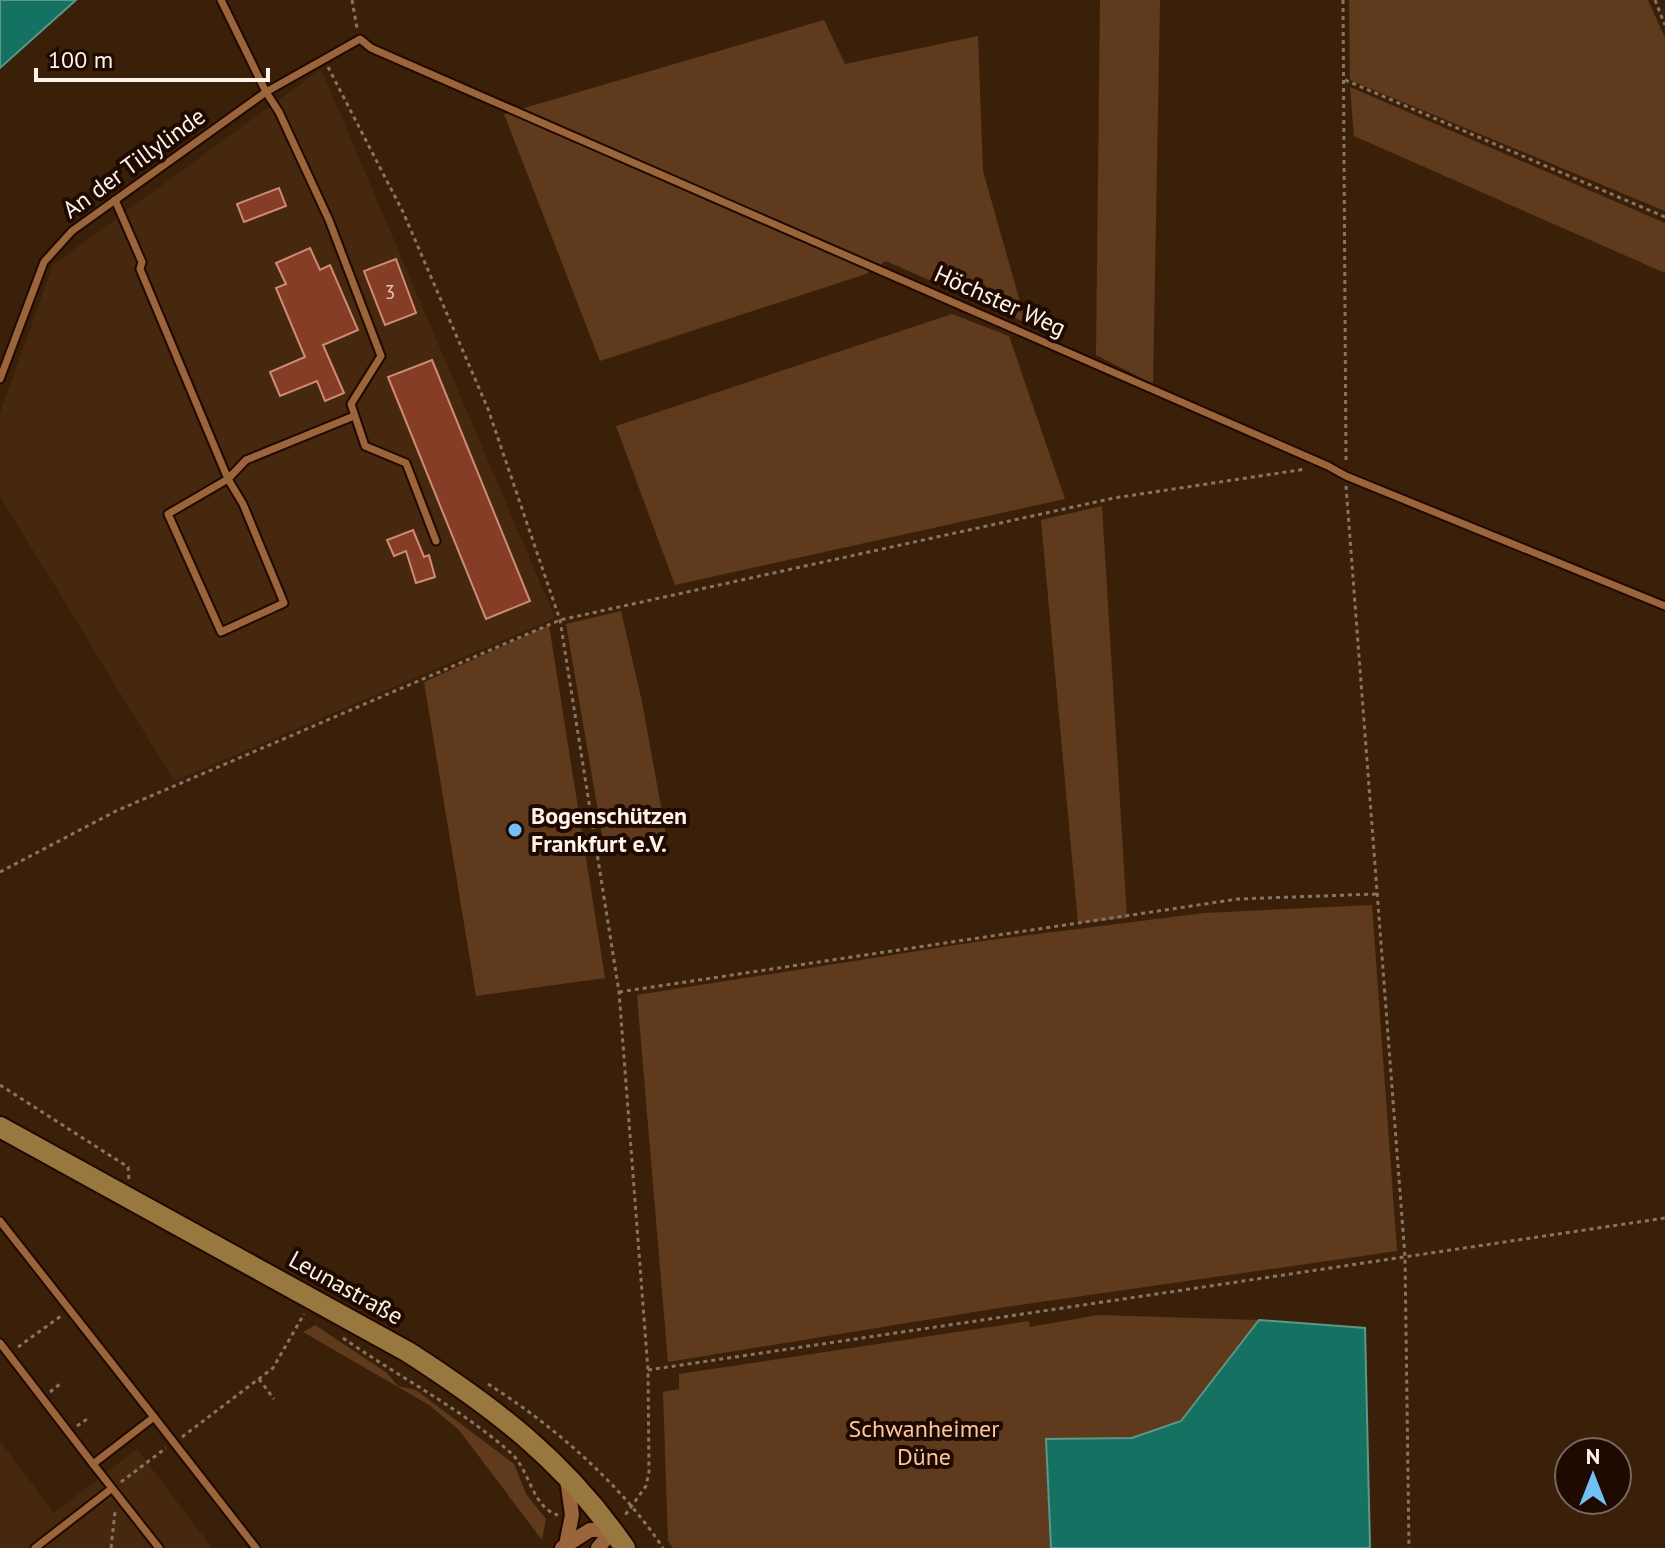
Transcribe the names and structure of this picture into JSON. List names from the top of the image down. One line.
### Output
{"streets":{"main road":["Leunastraße"],"lane":["An der Tillylinde","Höchster Weg"]},"crossings":[["An der Tillylinde","Höchster Weg"]],"parks":["Schwanheimer Düne"],"places":["Bogenschützen Frankfurt e.V."],"house_numbers":["3"],"scale_bar":"100 m","north":"top"}
